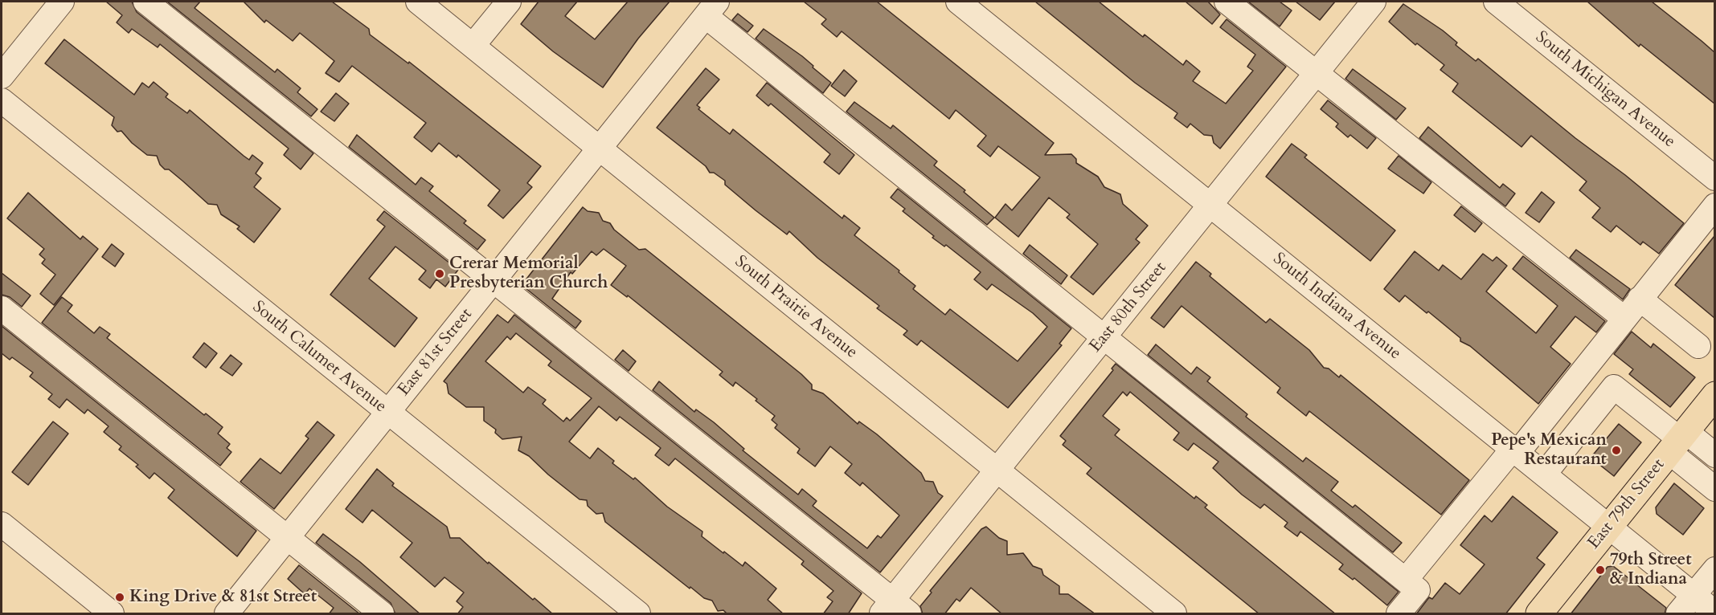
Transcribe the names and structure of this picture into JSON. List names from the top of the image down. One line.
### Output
{"streets":{"main road":["East 79th Street"],"street":["South Michigan Avenue","South Indiana Avenue","South Prairie Avenue","East 80th Street","East 81st Street","South Calumet Avenue"]},"crossings":[["South Indiana Avenue","East 80th Street"],["South Indiana Avenue","East 79th Street"],["South Prairie Avenue","East 80th Street"],["South Prairie Avenue","East 81st Street"],["East 81st Street","South Calumet Avenue"]],"places":["Crerar Memorial Presbyterian Church","Pepe's Mexican Restaurant","79th Street & Indiana","King Drive & 81st Street"]}
